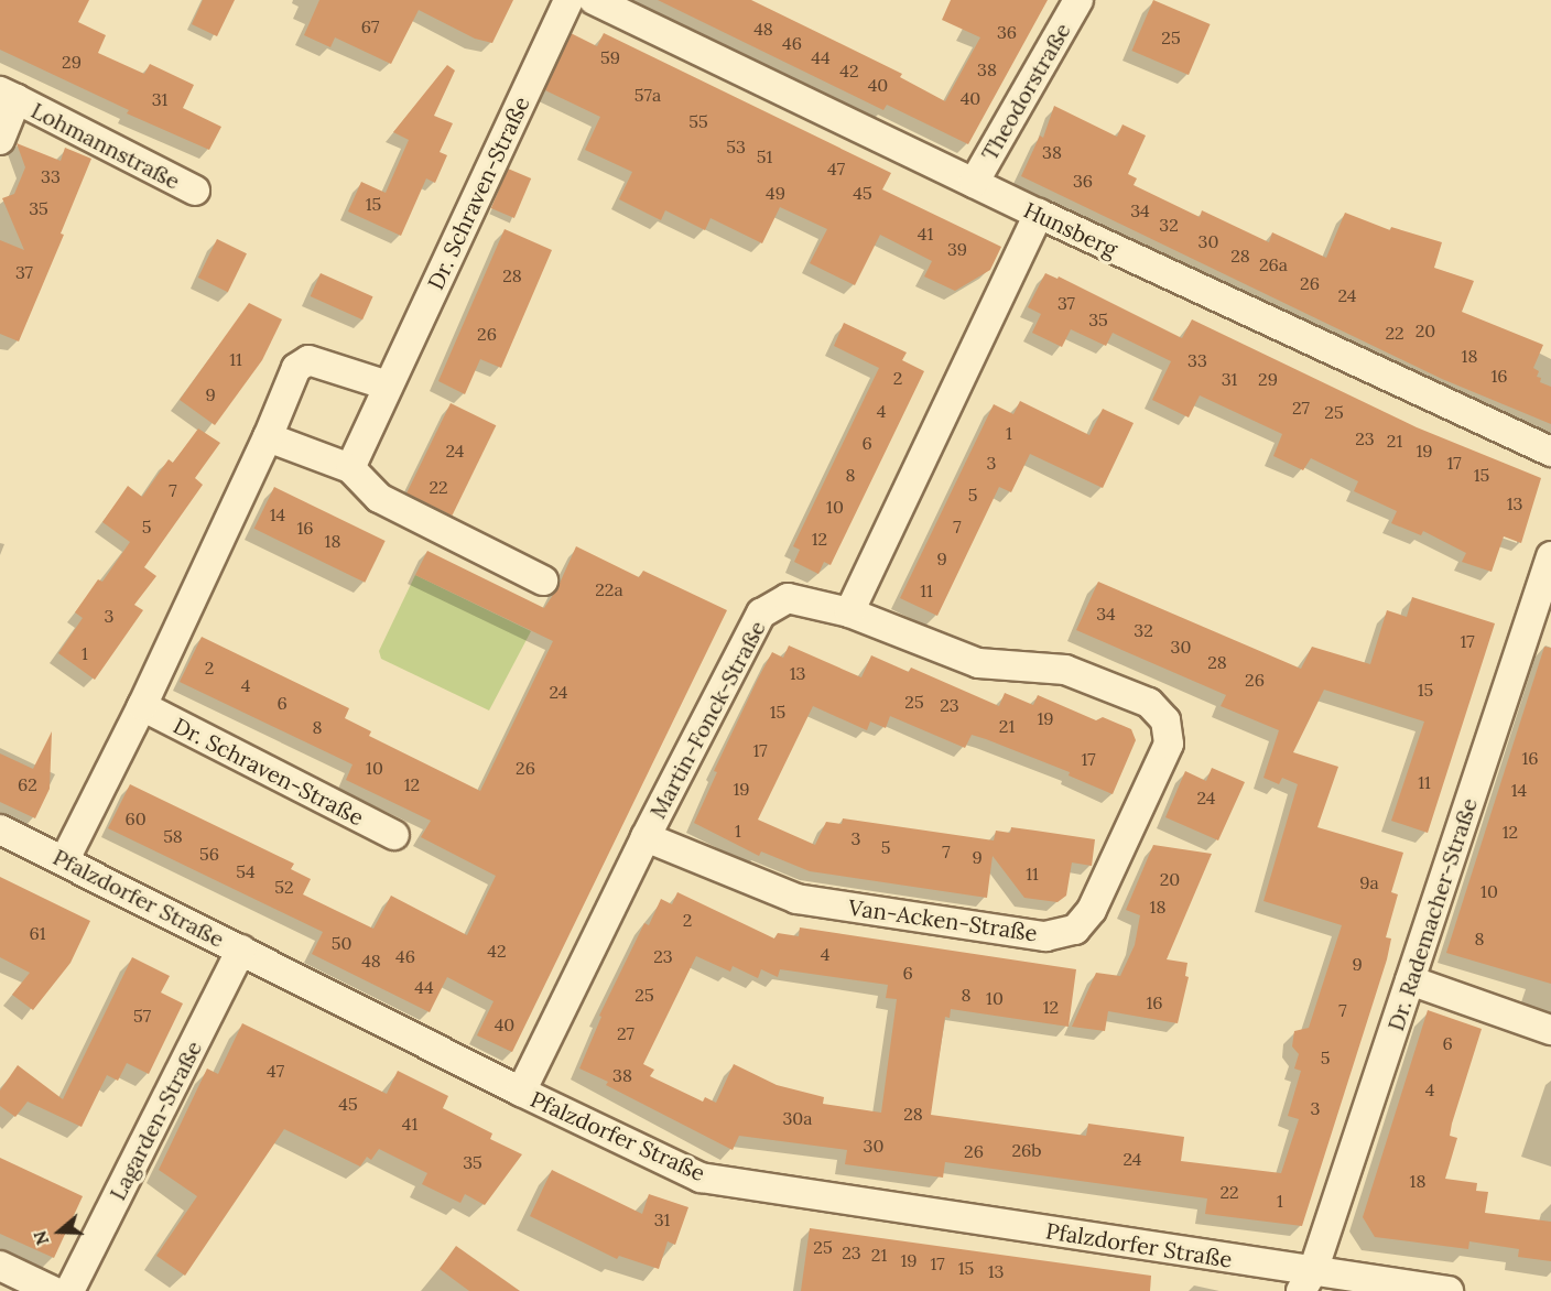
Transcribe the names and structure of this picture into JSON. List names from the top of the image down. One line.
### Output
{"streets":{"street":["Theodorstraße","Lohmannstraße","Dr. Schraven-Straße","Hunsberg","Martin-Fonck-Straße","Pfalzdorfer Straße","Dr. Rademacher-Straße","Van-Acken-Straße","Lagarden-Straße"]},"crossings":[["Theodorstraße","Hunsberg"],["Martin-Fonck-Straße","Pfalzdorfer Straße"],["Martin-Fonck-Straße","Van-Acken-Straße"],["Pfalzdorfer Straße","Dr. Rademacher-Straße"],["Pfalzdorfer Straße","Lagarden-Straße"]],"house_numbers":["67","48","36","25","46","59","44","29","38","42","40","57a","40","31","55","53","38","51","47","33","36","49","45","15","35","34","32","41","30","39","28","26a","37","28","26","24","37","35","20","22","26","18","11","33","16","2","31","29","9","27","4","25","1","23","21","6","24","19","3","17","8","15","22","7","5","13","10","14","5","7","16","12","18","9","22a","11","34","3","32","17","30","1","28","2","13","26","4","15","24","25","6","23","15","19","21","8","17","16","17","10","26","11","62","12","19","14","24","60","1","12","58","3","5","7","56","9","54","11","20","9a","52","10","18","2","61","8","50","42","4","46","23","48","9","6","44","25","8","10","16","12","7","57","40","27","6","5","47","38","4","45","3","28","30a","41","30","26b","26","24","35","18","22","1","31","25","23","21","19","17","15","13"],"north":"left"}
